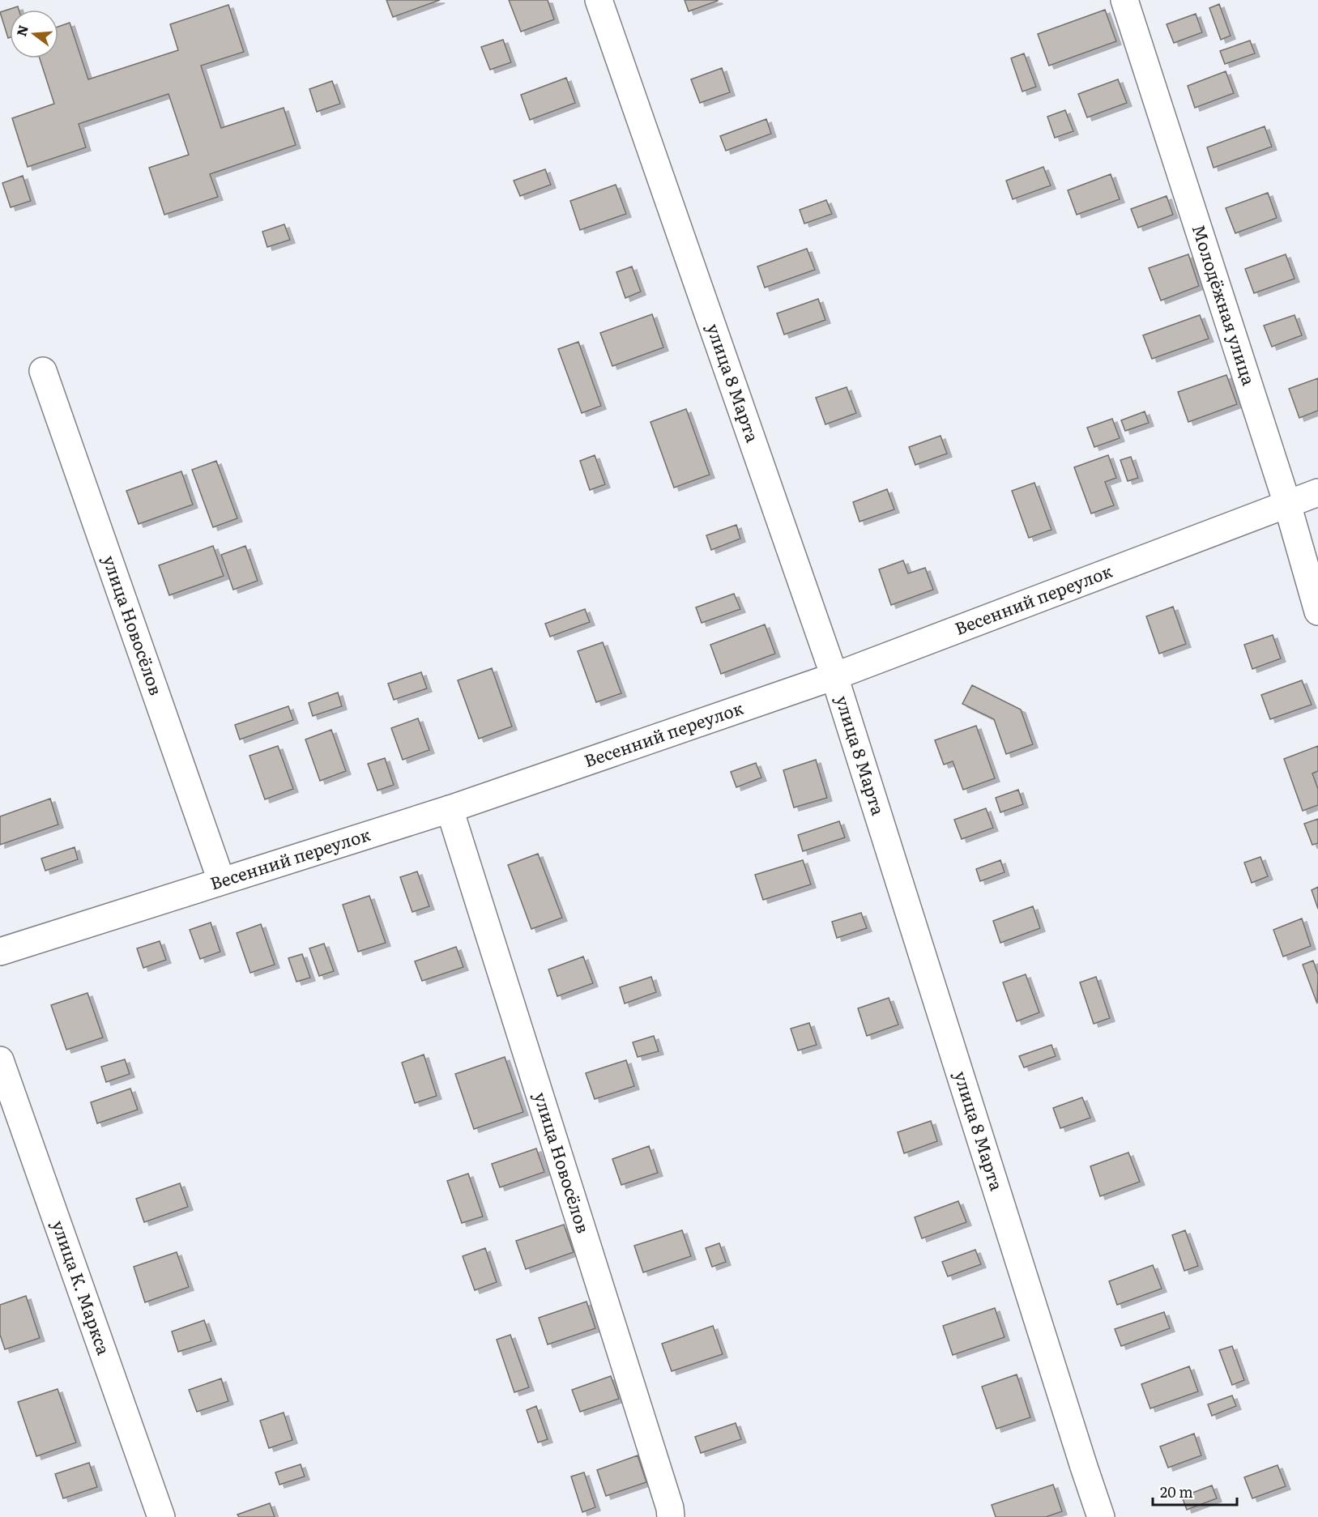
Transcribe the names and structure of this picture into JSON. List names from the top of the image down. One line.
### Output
{"streets":{"street":["Молодёжная улица","улица 8 Марта","Весенний переулок","улица Новосёлов","улица К. Маркса"]},"crossings":[["Молодёжная улица","Весенний переулок"],["улица 8 Марта","Весенний переулок"],["Весенний переулок","улица Новосёлов"]],"scale_bar":"20 m","north":"left"}
